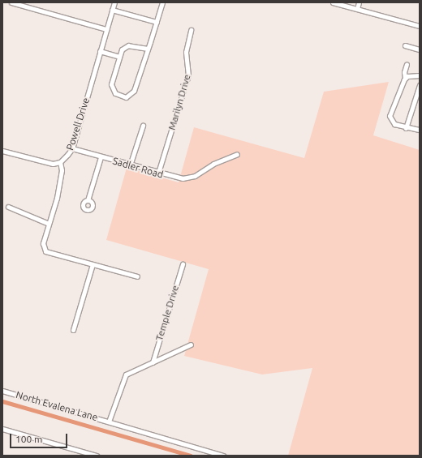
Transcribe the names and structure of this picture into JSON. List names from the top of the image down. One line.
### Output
{"streets":{"street":["Marilyn Drive","Powell Drive","Sadler Road","Temple Drive","North Evalena Lane"]},"crossings":[["Marilyn Drive","Sadler Road"],["Powell Drive","Sadler Road"]],"scale_bar":"100 m"}
